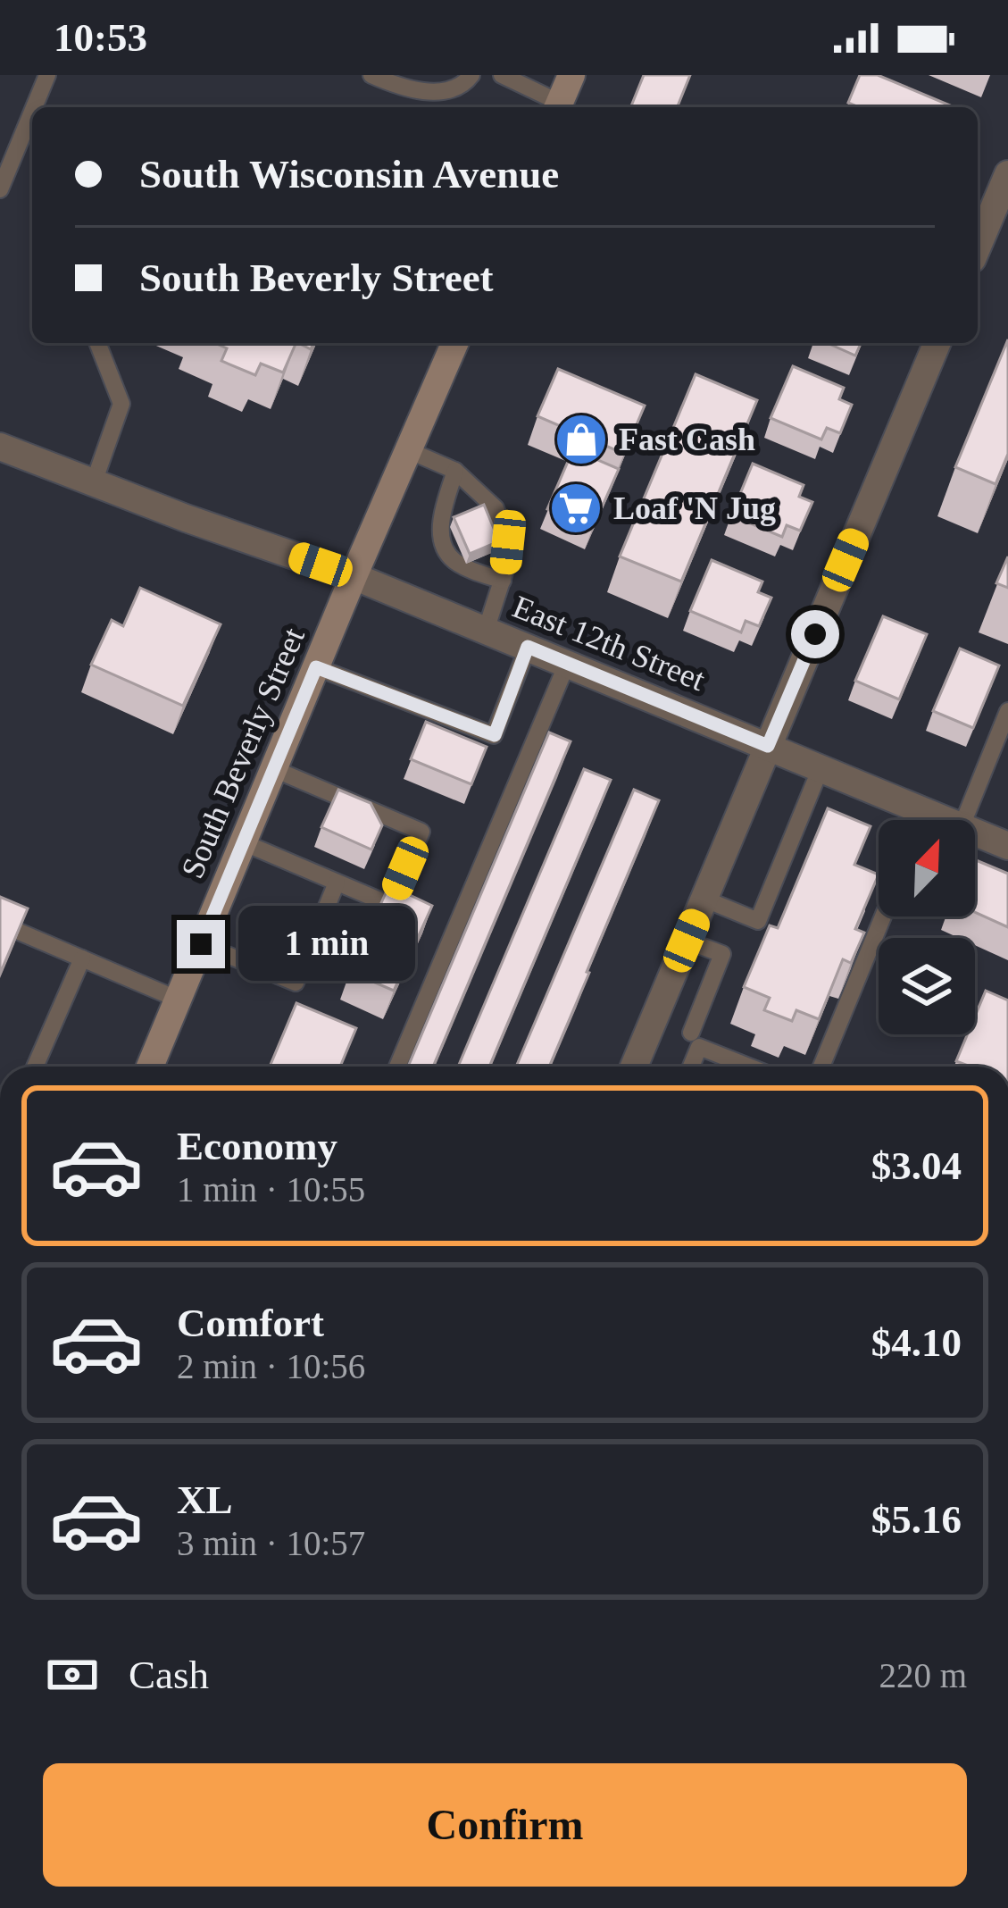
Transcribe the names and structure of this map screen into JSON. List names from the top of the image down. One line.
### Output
{"streets":{"main road":["South Beverly Street"],"street":["East 12th Street"]},"crossings":[["East 12th Street","South Beverly Street"]],"places":{"shop":["Fast Cash"],"supermarket":["Loaf 'N Jug"]},"north":"top right","page":{"status":"10:53","banner":["South Wisconsin Avenue","South Beverly Street"],"bubble":"1 min","list":[{"name":"Economy","note":"1 min · 10:55","value":"$3.04"},{"name":"Comfort","note":"2 min · 10:56","value":"$4.10"},{"name":"XL","note":"3 min · 10:57","value":"$5.16"}],"pay":["Cash","220 m"],"buttons":"Confirm"}}
